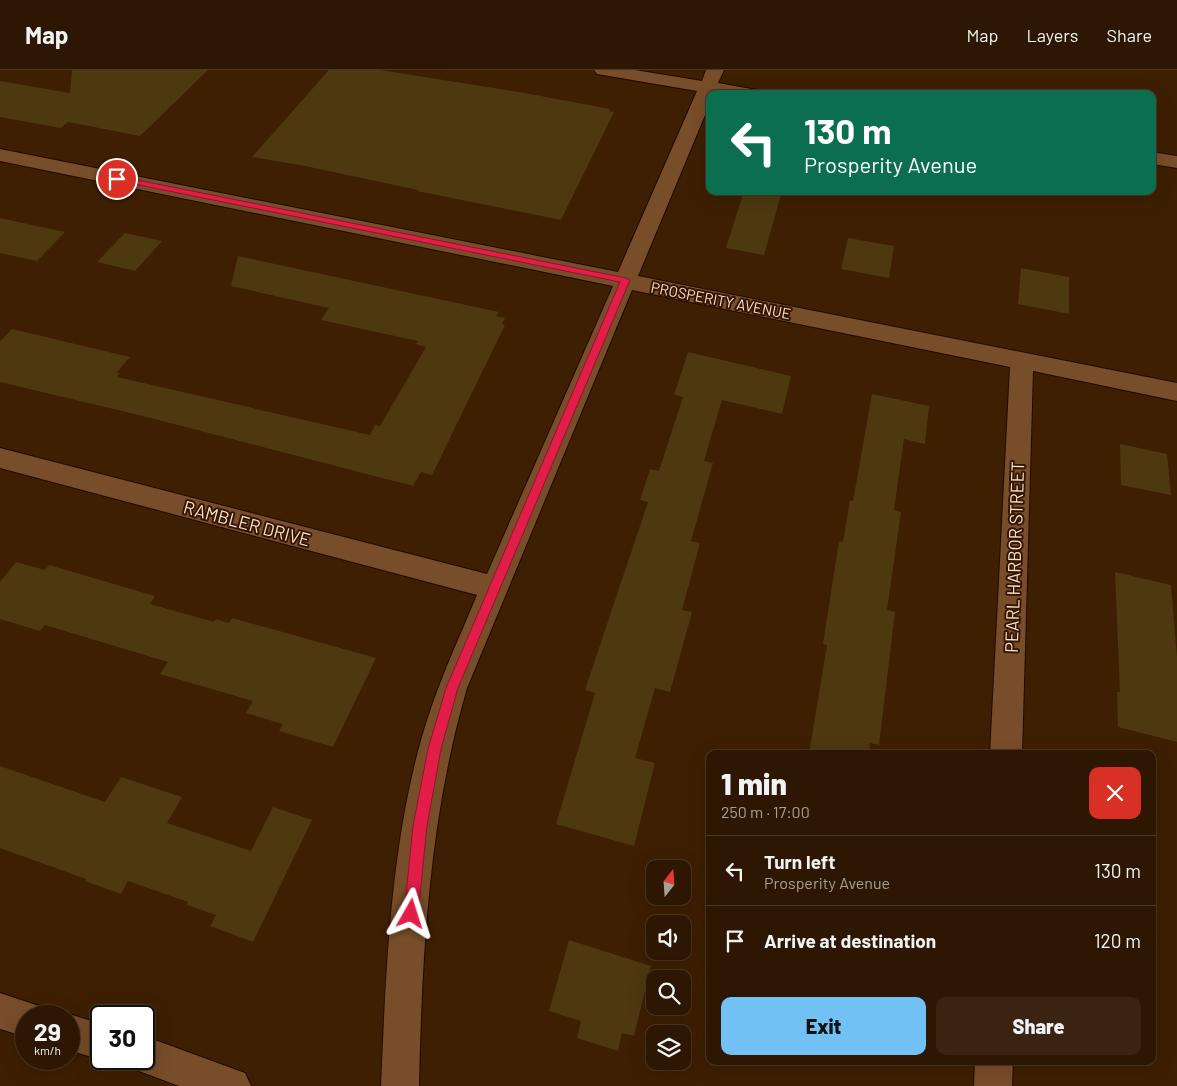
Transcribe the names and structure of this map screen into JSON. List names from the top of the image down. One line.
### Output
{"streets":{"street":["PROSPERITY AVENUE","RAMBLER DRIVE","PEARL HARBOR STREET"]},"crossings":[["PROSPERITY AVENUE","PEARL HARBOR STREET"]],"north":"top","page":{"header":"Map","nav":["Map","Layers","Share"],"turn":["130 m","Prosperity Avenue"],"heading":["1 min","250 m · 17:00"],"list":[{"name":"Turn left","note":"Prosperity Avenue","value":"130 m"},{"name":"Arrive at destination","value":"120 m"}],"buttons":["Exit","Share"],"speed":"29 km/h","limit":"30"}}
